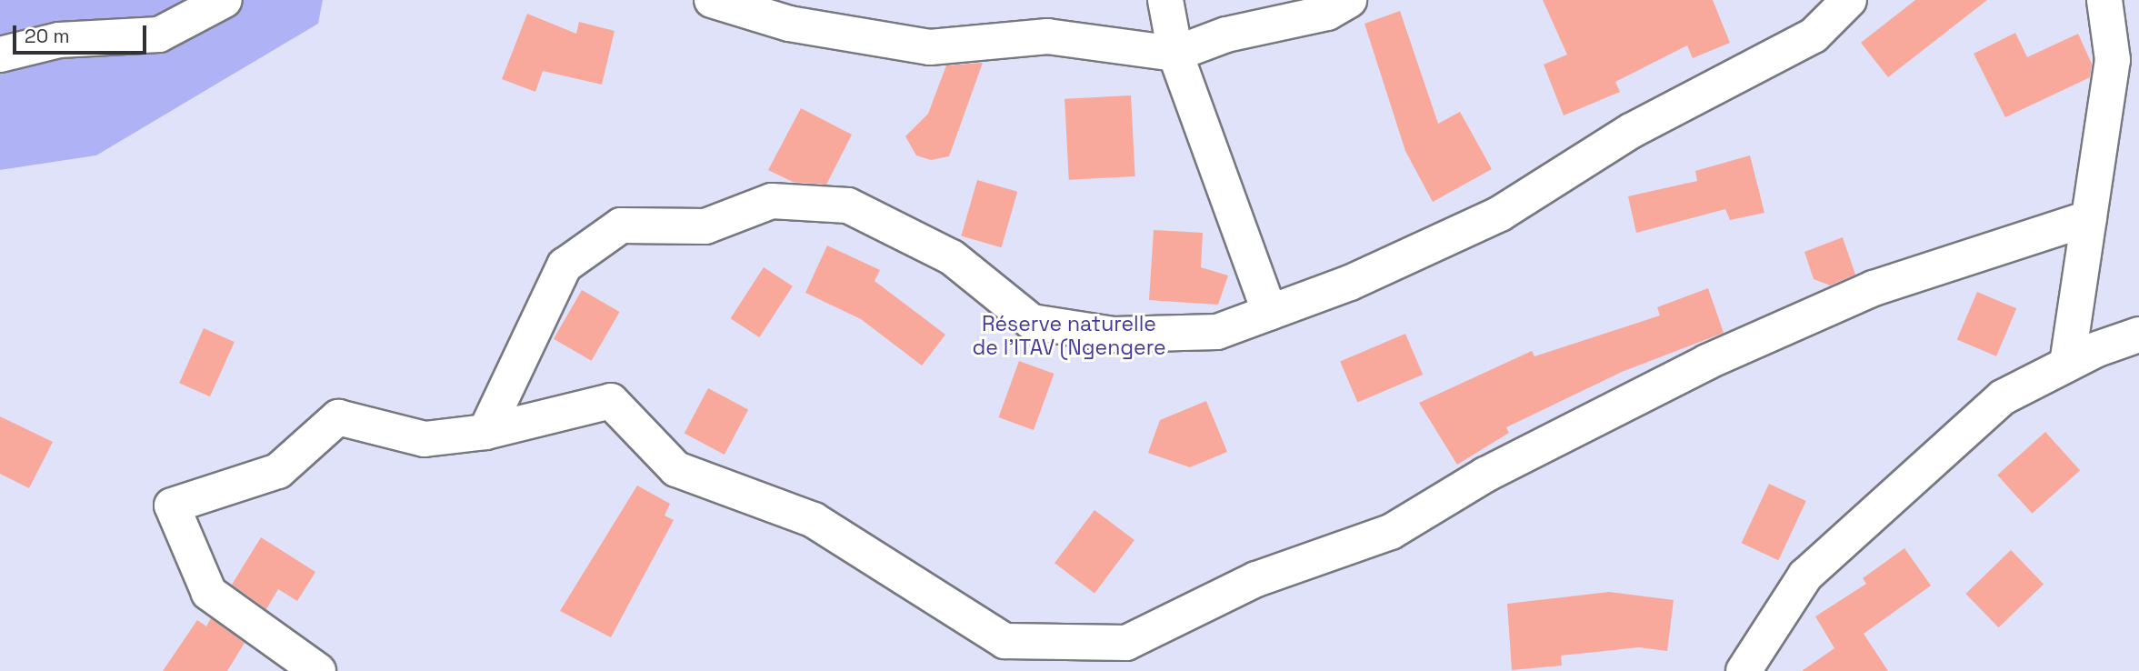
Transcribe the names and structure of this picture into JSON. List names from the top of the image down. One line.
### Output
{"parks":["Réserve naturelle de l'ITAV (Ngengere"],"scale_bar":"20 m"}
